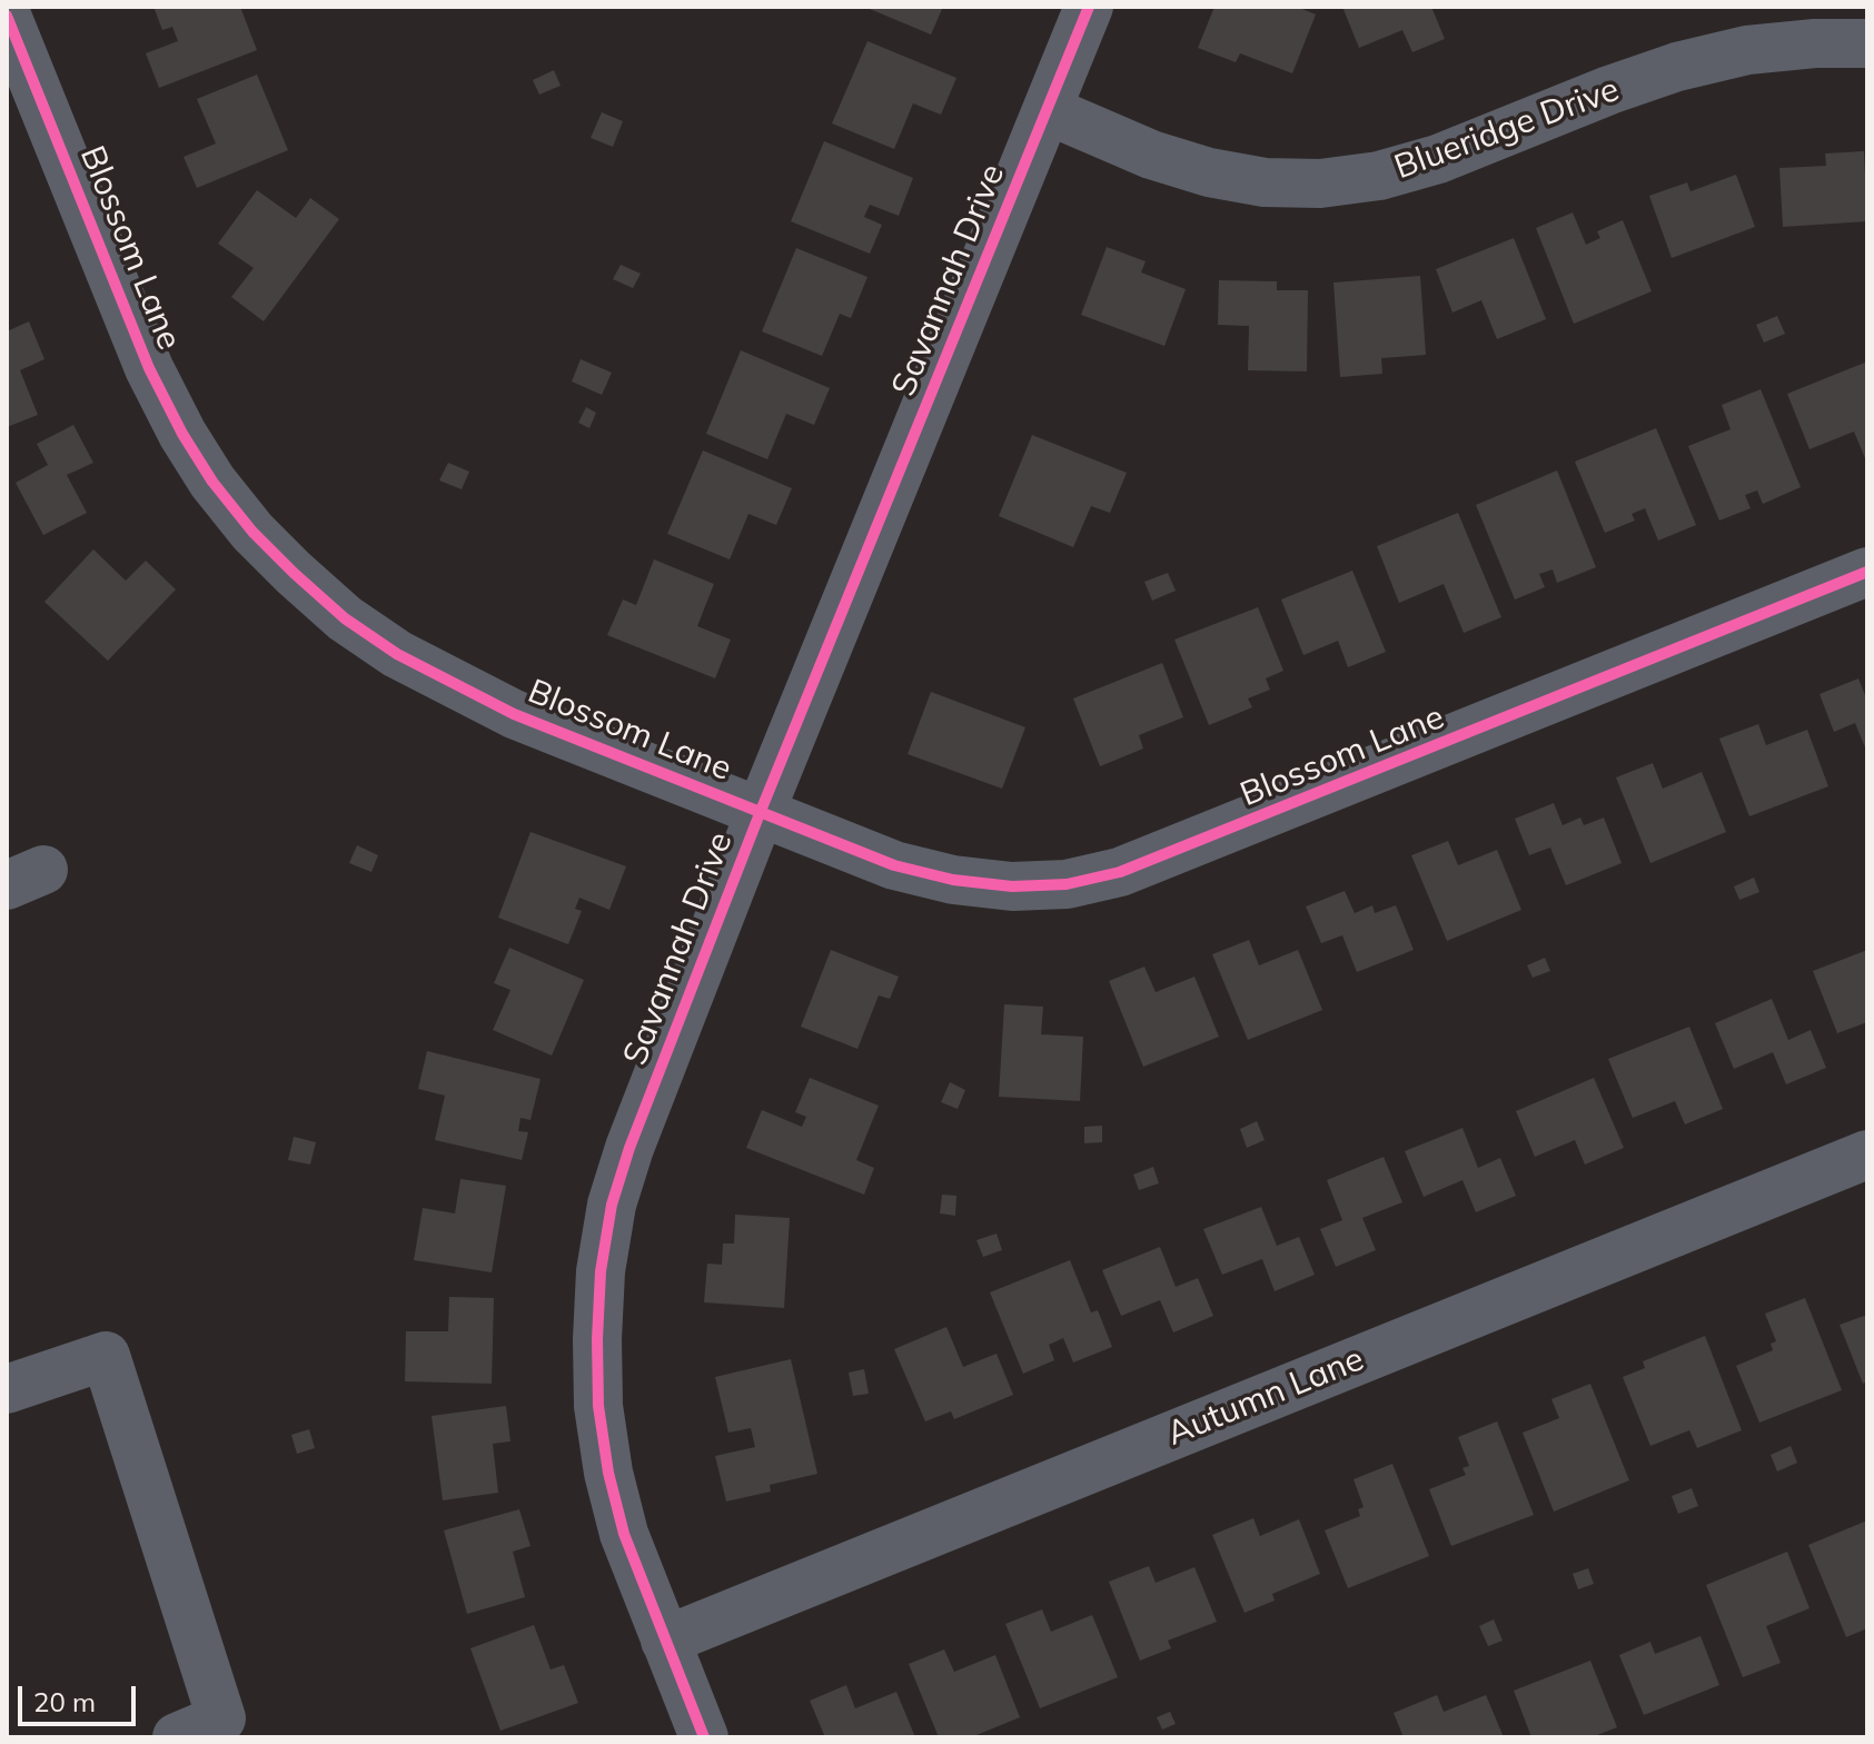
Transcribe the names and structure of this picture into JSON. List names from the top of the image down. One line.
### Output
{"streets":{"street":["Blueridge Drive","Blossom Lane","Savannah Drive","Autumn Lane"]},"crossings":[["Blueridge Drive","Savannah Drive"],["Blossom Lane","Savannah Drive"],["Savannah Drive","Autumn Lane"]],"scale_bar":"20 m"}
